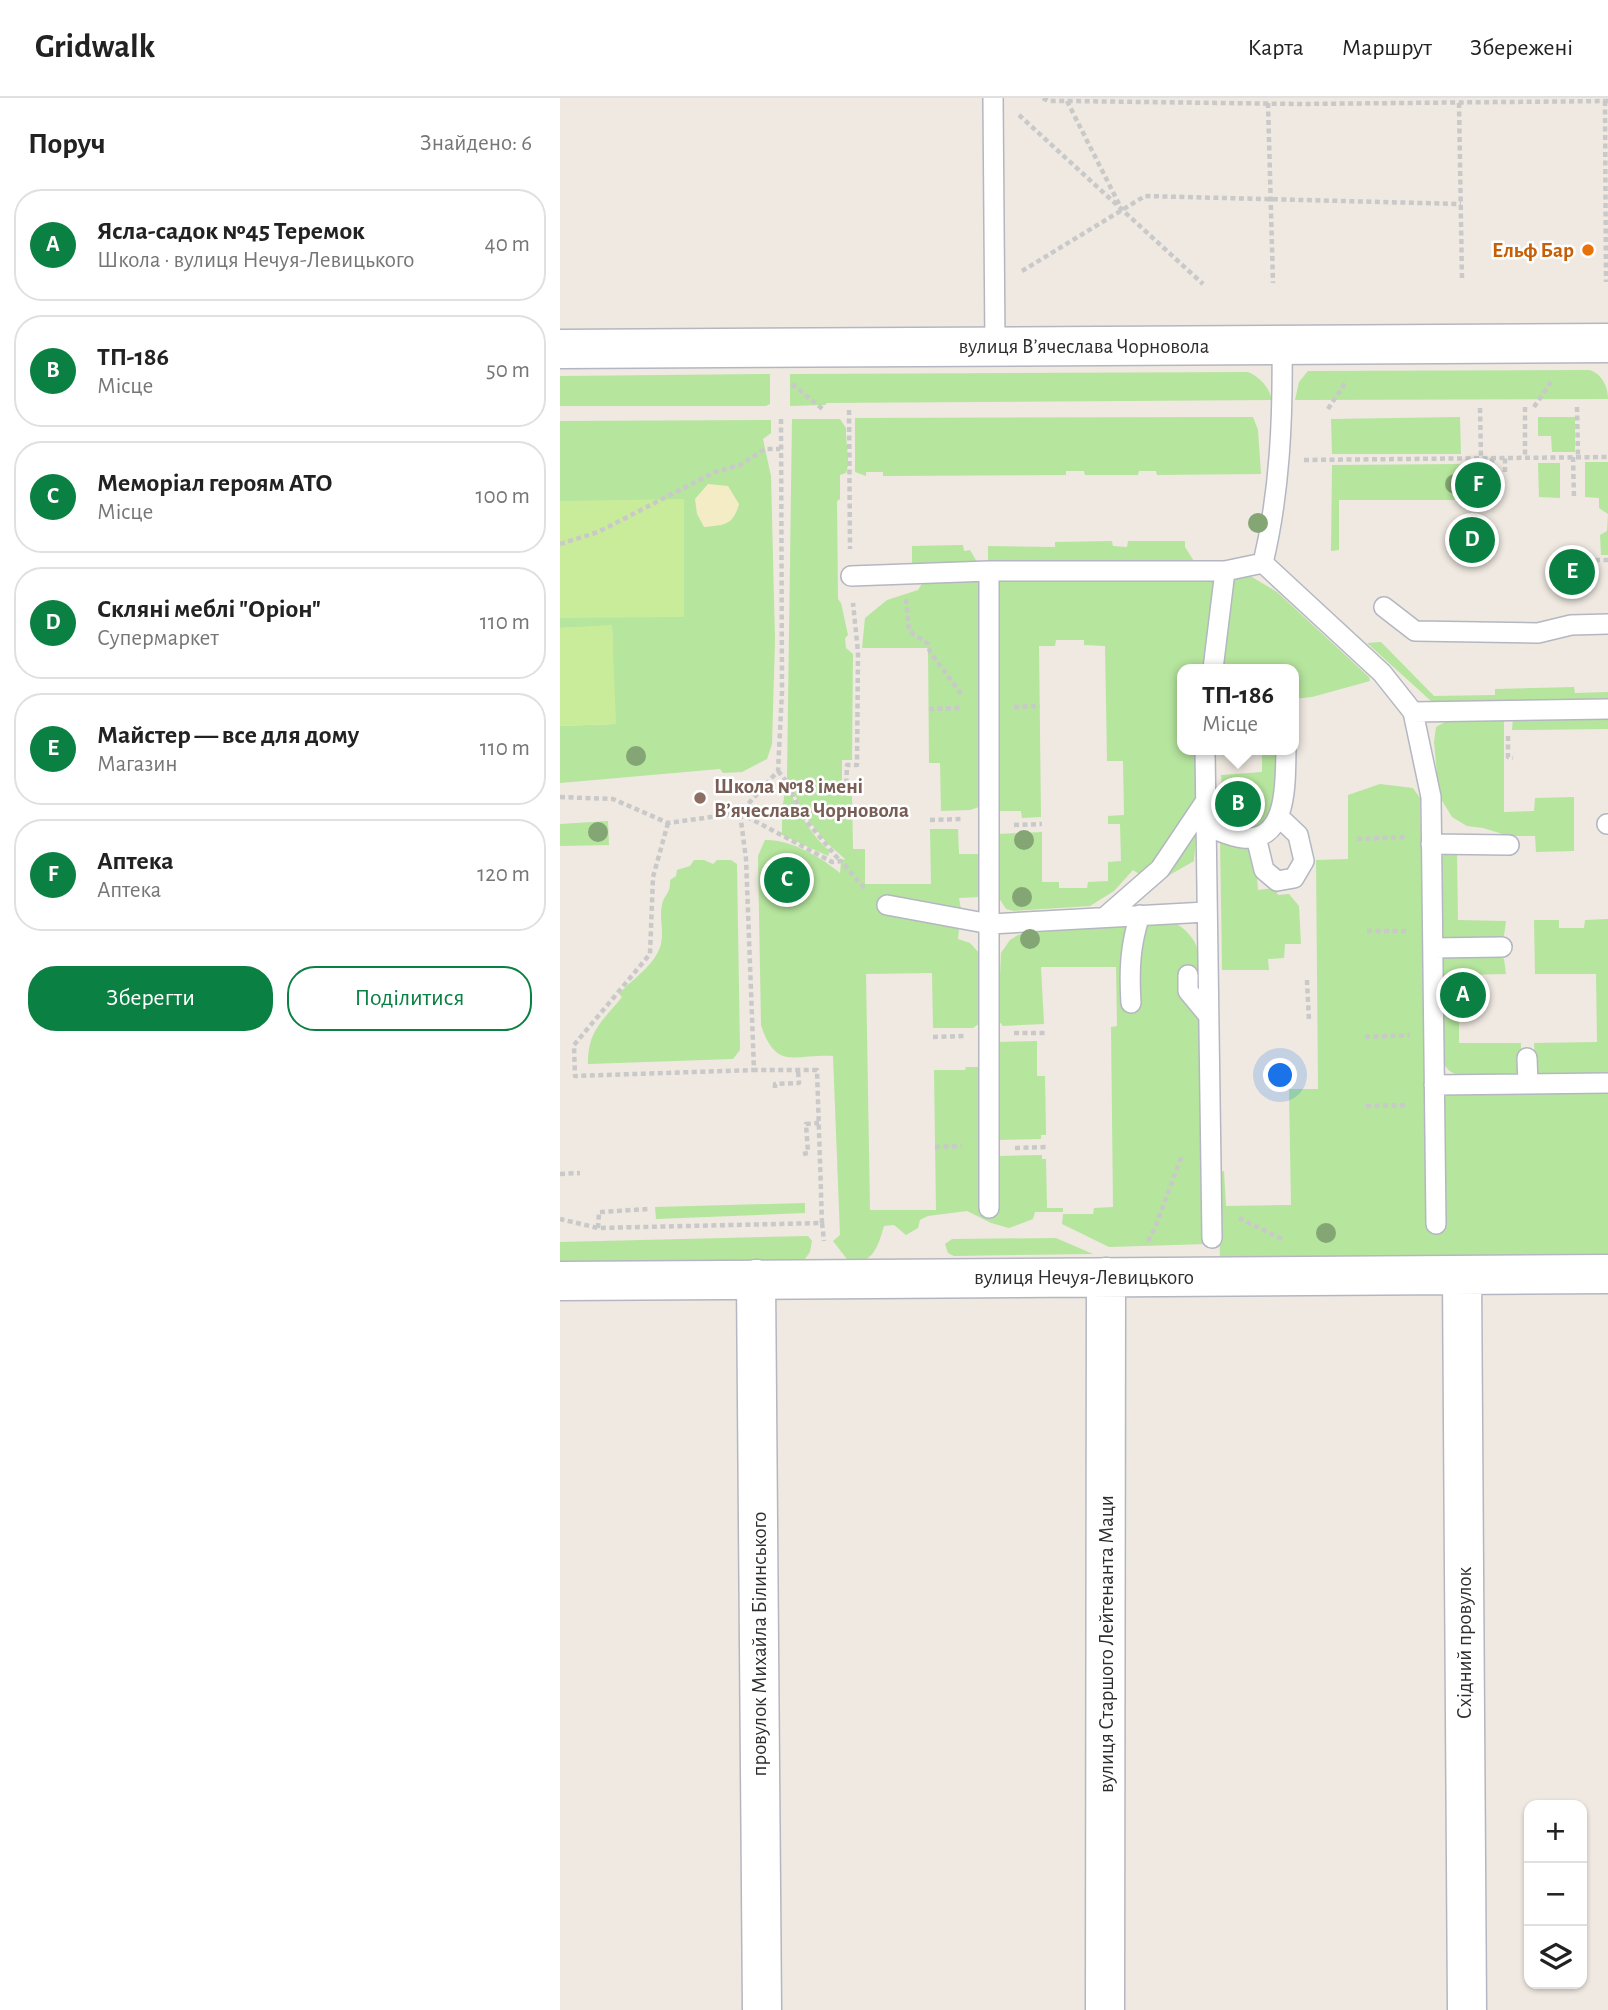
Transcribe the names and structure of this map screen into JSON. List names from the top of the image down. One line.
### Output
{"streets":{"street":["вулиця Вʼячеслава Чорновола","вулиця Нечуя-Левицького","Східний провулок","провулок Михайла Білинського","вулиця Старшого Лейтенанта Маци"]},"crossings":[["вулиця Нечуя-Левицького","Східний провулок"],["вулиця Нечуя-Левицького","провулок Михайла Білинського"],["вулиця Нечуя-Левицького","вулиця Старшого Лейтенанта Маци"]],"places":["Ельф Бар","Школа №18 імені В’ячеслава Чорновола"],"page":{"header":"Gridwalk","nav":["Карта","Маршрут","Збережені"],"heading":["Поруч","Знайдено: 6"],"list":[{"mark":"A","name":"Ясла-садок №45 Теремок","note":"Школа · вулиця Нечуя-Левицького","value":"40 m"},{"mark":"B","name":"ТП-186","note":"Місце","value":"50 m"},{"mark":"C","name":"Меморіал героям АТО","note":"Місце","value":"100 m"},{"mark":"D","name":"Скляні меблі \"Оріон\"","note":"Супермаркет","value":"110 m"},{"mark":"E","name":"Майстер — все для дому","note":"Магазин","value":"110 m"},{"mark":"F","name":"Аптека","note":"Аптека","value":"120 m"}],"pins":["F","D","E","B","C","A"],"popup":["ТП-186","Місце"],"buttons":["Зберегти","Поділитися"],"map_buttons":["+","−"]}}
